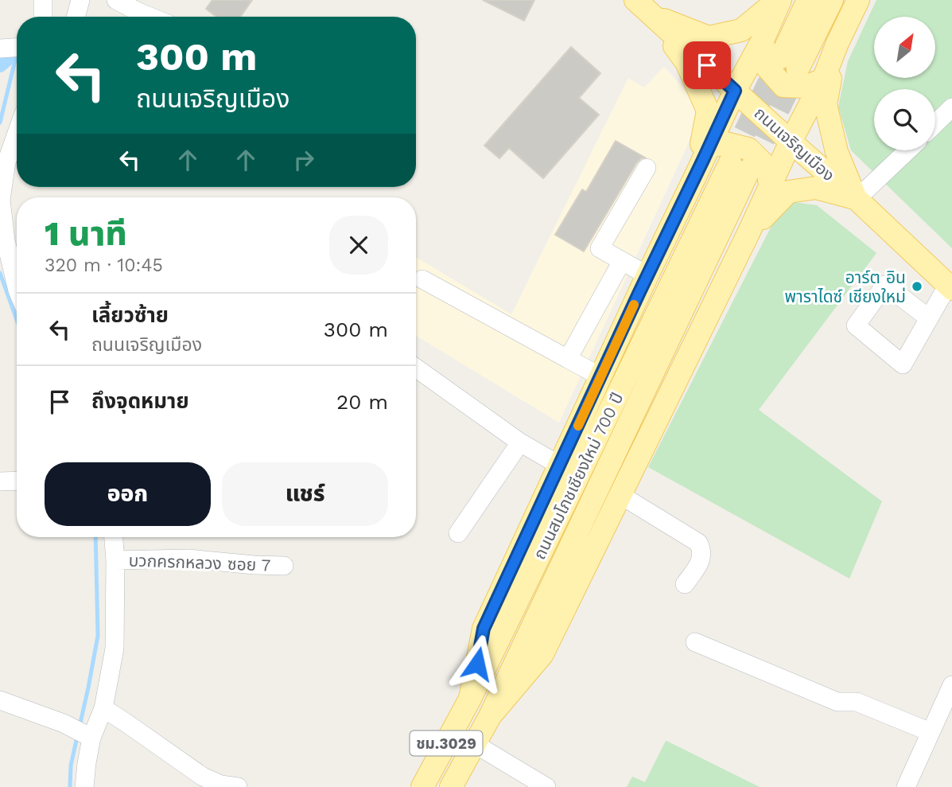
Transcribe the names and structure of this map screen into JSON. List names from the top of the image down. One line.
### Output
{"streets":{"main road":["ถนนเจริญเมือง","ถนนสมโภชเชียงใหม่ 700 ปี","ชม.3029"],"street":["บวกครกหลวง ซอย 7"]},"places":["อาร์ต อิน พาราไดซ์ เชียงใหม่"],"north":"top right","page":{"turn":["300 m","ถนนเจริญเมือง"],"heading":["1 นาที","320 m · 10:45"],"list":[{"name":"เลี้ยวซ้าย","note":"ถนนเจริญเมือง","value":"300 m"},{"name":"ถึงจุดหมาย","value":"20 m"}],"buttons":["ออก","แชร์"]}}
